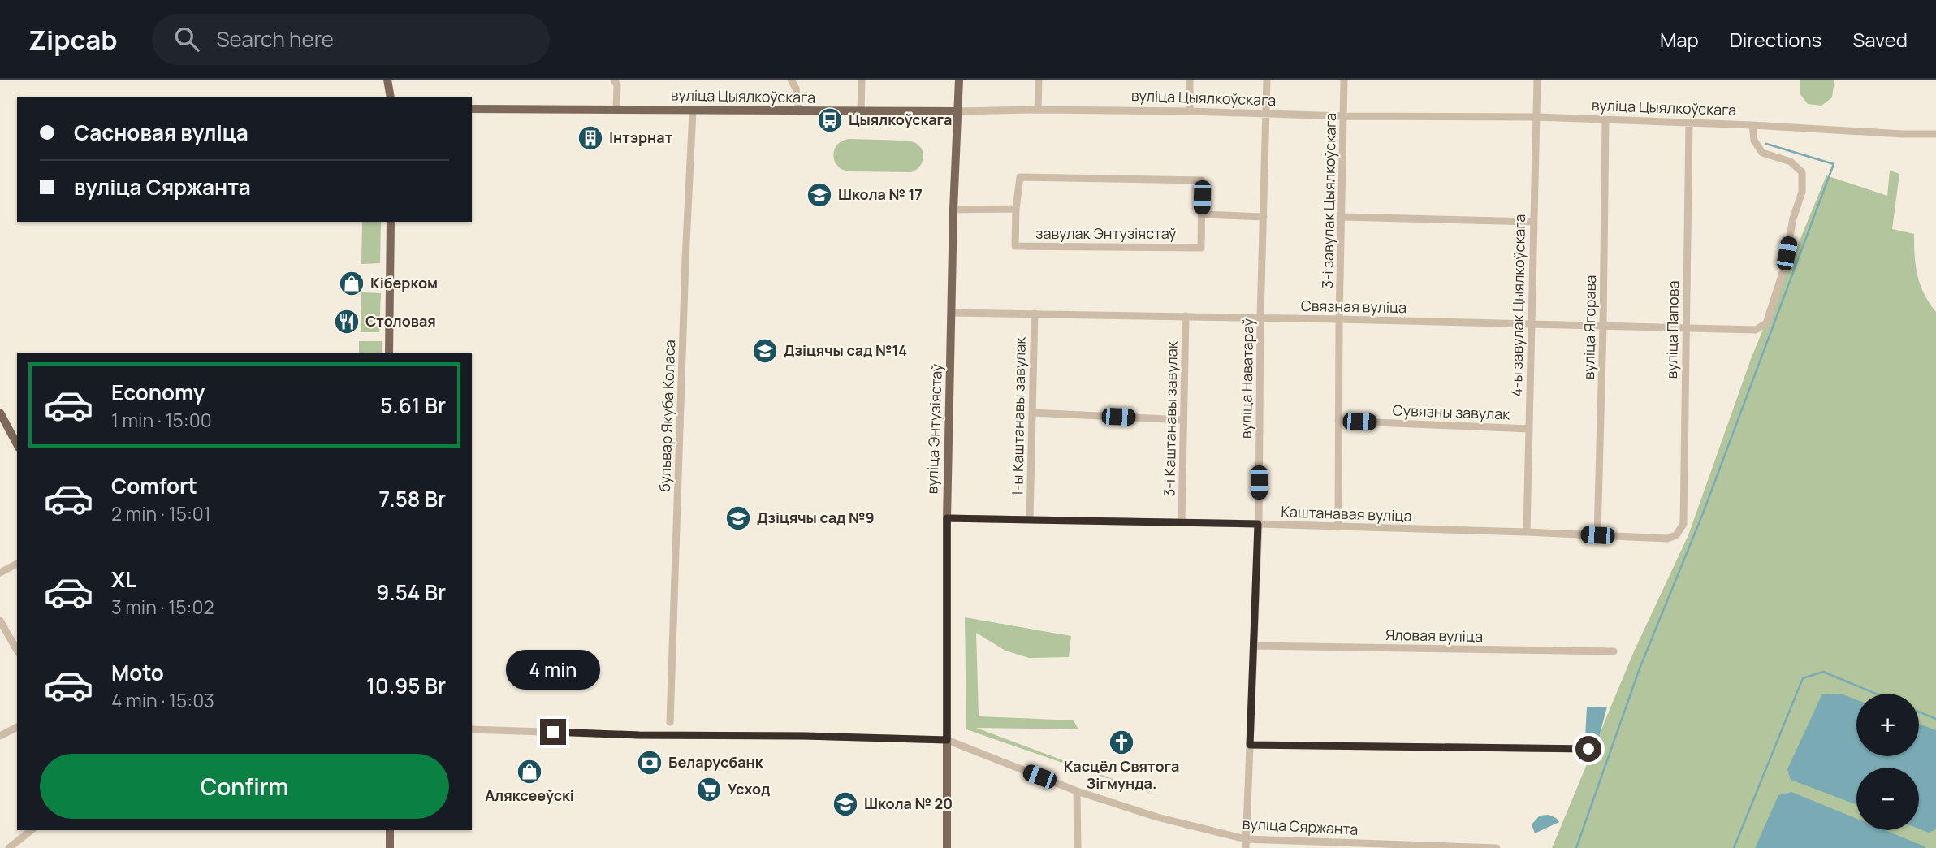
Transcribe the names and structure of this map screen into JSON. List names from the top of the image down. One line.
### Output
{"streets":{"main road":["вуліца Цыялкоўскага","вуліца Энтузіястаў"],"street":["3-і завулак Цыялкоўскага","завулак Энтузіястаў","4-ы завулак Цыялкоўскага","Связная вуліца","вуліца Ягорава","вуліца Папова","вуліца Наватараў","Сувязны завулак","бульвар Якуба Коласа","1-ы Каштанавы завулак","3-і Каштанавы завулак","Каштанавая вуліца","Яловая вуліца","вуліца Сяржанта"]},"crossings":[["вуліца Цыялкоўскага","3-і завулак Цыялкоўскага"],["вуліца Цыялкоўскага","4-ы завулак Цыялкоўскага"],["вуліца Цыялкоўскага","Связная вуліца"],["вуліца Цыялкоўскага","вуліца Ягорава"],["вуліца Цыялкоўскага","вуліца Папова"],["вуліца Цыялкоўскага","вуліца Наватараў"],["вуліца Цыялкоўскага","бульвар Якуба Коласа"],["вуліца Цыялкоўскага","вуліца Энтузіястаў"],["3-і завулак Цыялкоўскага","Связная вуліца"],["3-і завулак Цыялкоўскага","Сувязны завулак"],["3-і завулак Цыялкоўскага","Каштанавая вуліца"],["4-ы завулак Цыялкоўскага","Связная вуліца"],["4-ы завулак Цыялкоўскага","Сувязны завулак"],["4-ы завулак Цыялкоўскага","Каштанавая вуліца"],["Связная вуліца","вуліца Ягорава"],["Связная вуліца","вуліца Папова"],["Связная вуліца","вуліца Наватараў"],["Связная вуліца","1-ы Каштанавы завулак"],["Связная вуліца","3-і Каштанавы завулак"],["Связная вуліца","вуліца Энтузіястаў"],["вуліца Ягорава","Каштанавая вуліца"],["вуліца Папова","Каштанавая вуліца"],["вуліца Наватараў","Каштанавая вуліца"],["вуліца Наватараў","Яловая вуліца"],["вуліца Наватараў","вуліца Сяржанта"],["1-ы Каштанавы завулак","Каштанавая вуліца"],["3-і Каштанавы завулак","Каштанавая вуліца"],["вуліца Энтузіястаў","Каштанавая вуліца"],["вуліца Энтузіястаў","вуліца Сяржанта"]],"places":{"bus stop":["Цыялкоўскага"],"building":["Інтэрнат"],"school or university":["Школа № 17","Дзіцячы сад №14","Дзіцячы сад №9","Школа № 20"],"shop":["Кіберком","Аляксееўскі"],"restaurant":["Столовая"],"church":["Касцёл Святога Зігмунда."],"bank":["Беларусбанк"],"supermarket":["Усход"]},"page":{"header":"Zipcab","search":"Search here","nav":["Map","Directions","Saved"],"banner":["Сасновая вуліца","вуліца Сяржанта"],"list":[{"name":"Economy","note":"1 min · 15:00","value":"5.61 Br"},{"name":"Comfort","note":"2 min · 15:01","value":"7.58 Br"},{"name":"XL","note":"3 min · 15:02","value":"9.54 Br"},{"name":"Moto","note":"4 min · 15:03","value":"10.95 Br"}],"bubble":"4 min","map_buttons":["+","−"],"buttons":"Confirm"}}
